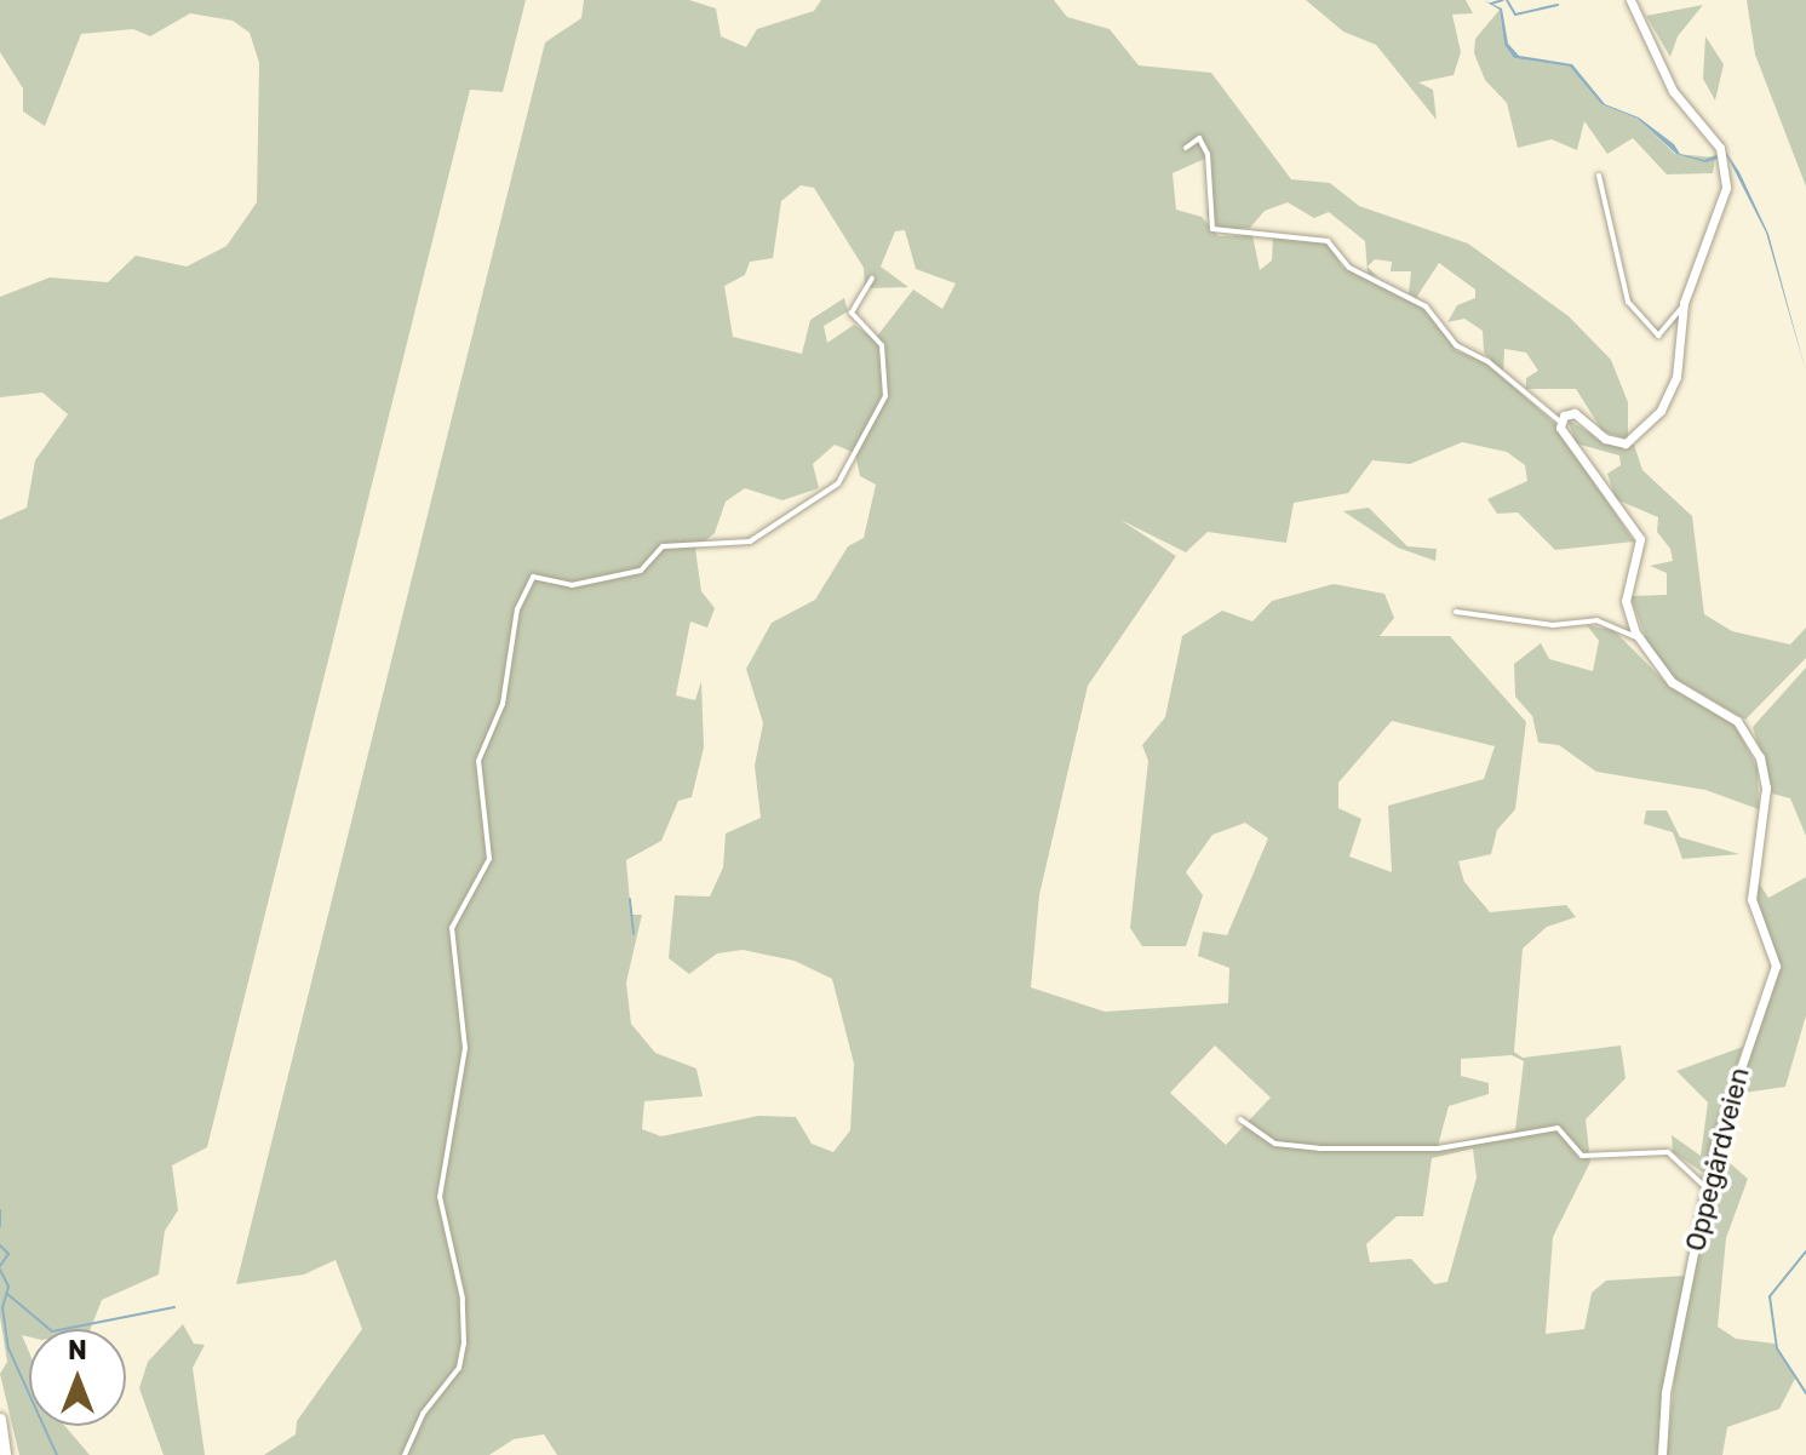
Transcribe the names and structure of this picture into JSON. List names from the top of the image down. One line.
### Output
{"streets":{"main road":["Oppegårdveien"]},"north":"top"}
